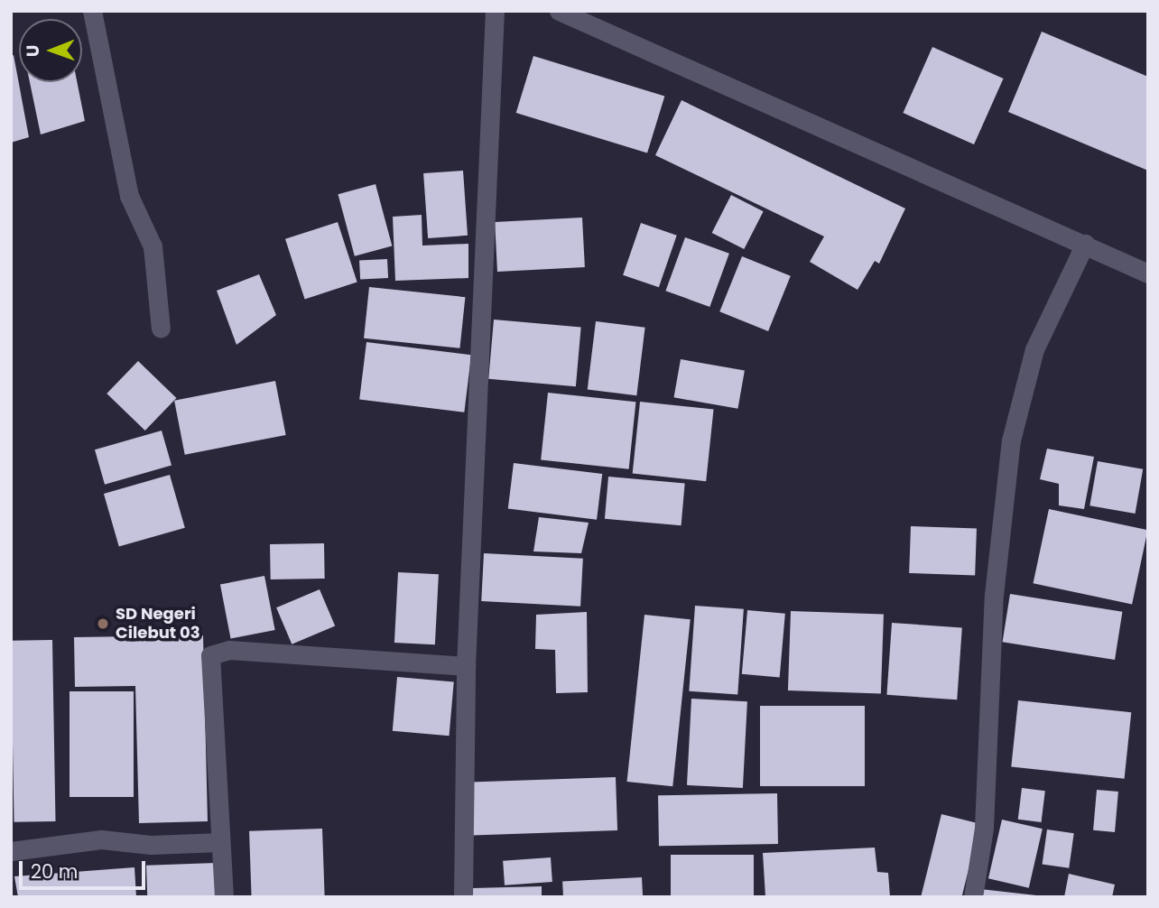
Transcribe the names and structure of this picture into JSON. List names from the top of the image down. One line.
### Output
{"places":["SD Negeri Cilebut 03"],"scale_bar":"20 m","north":"left"}
